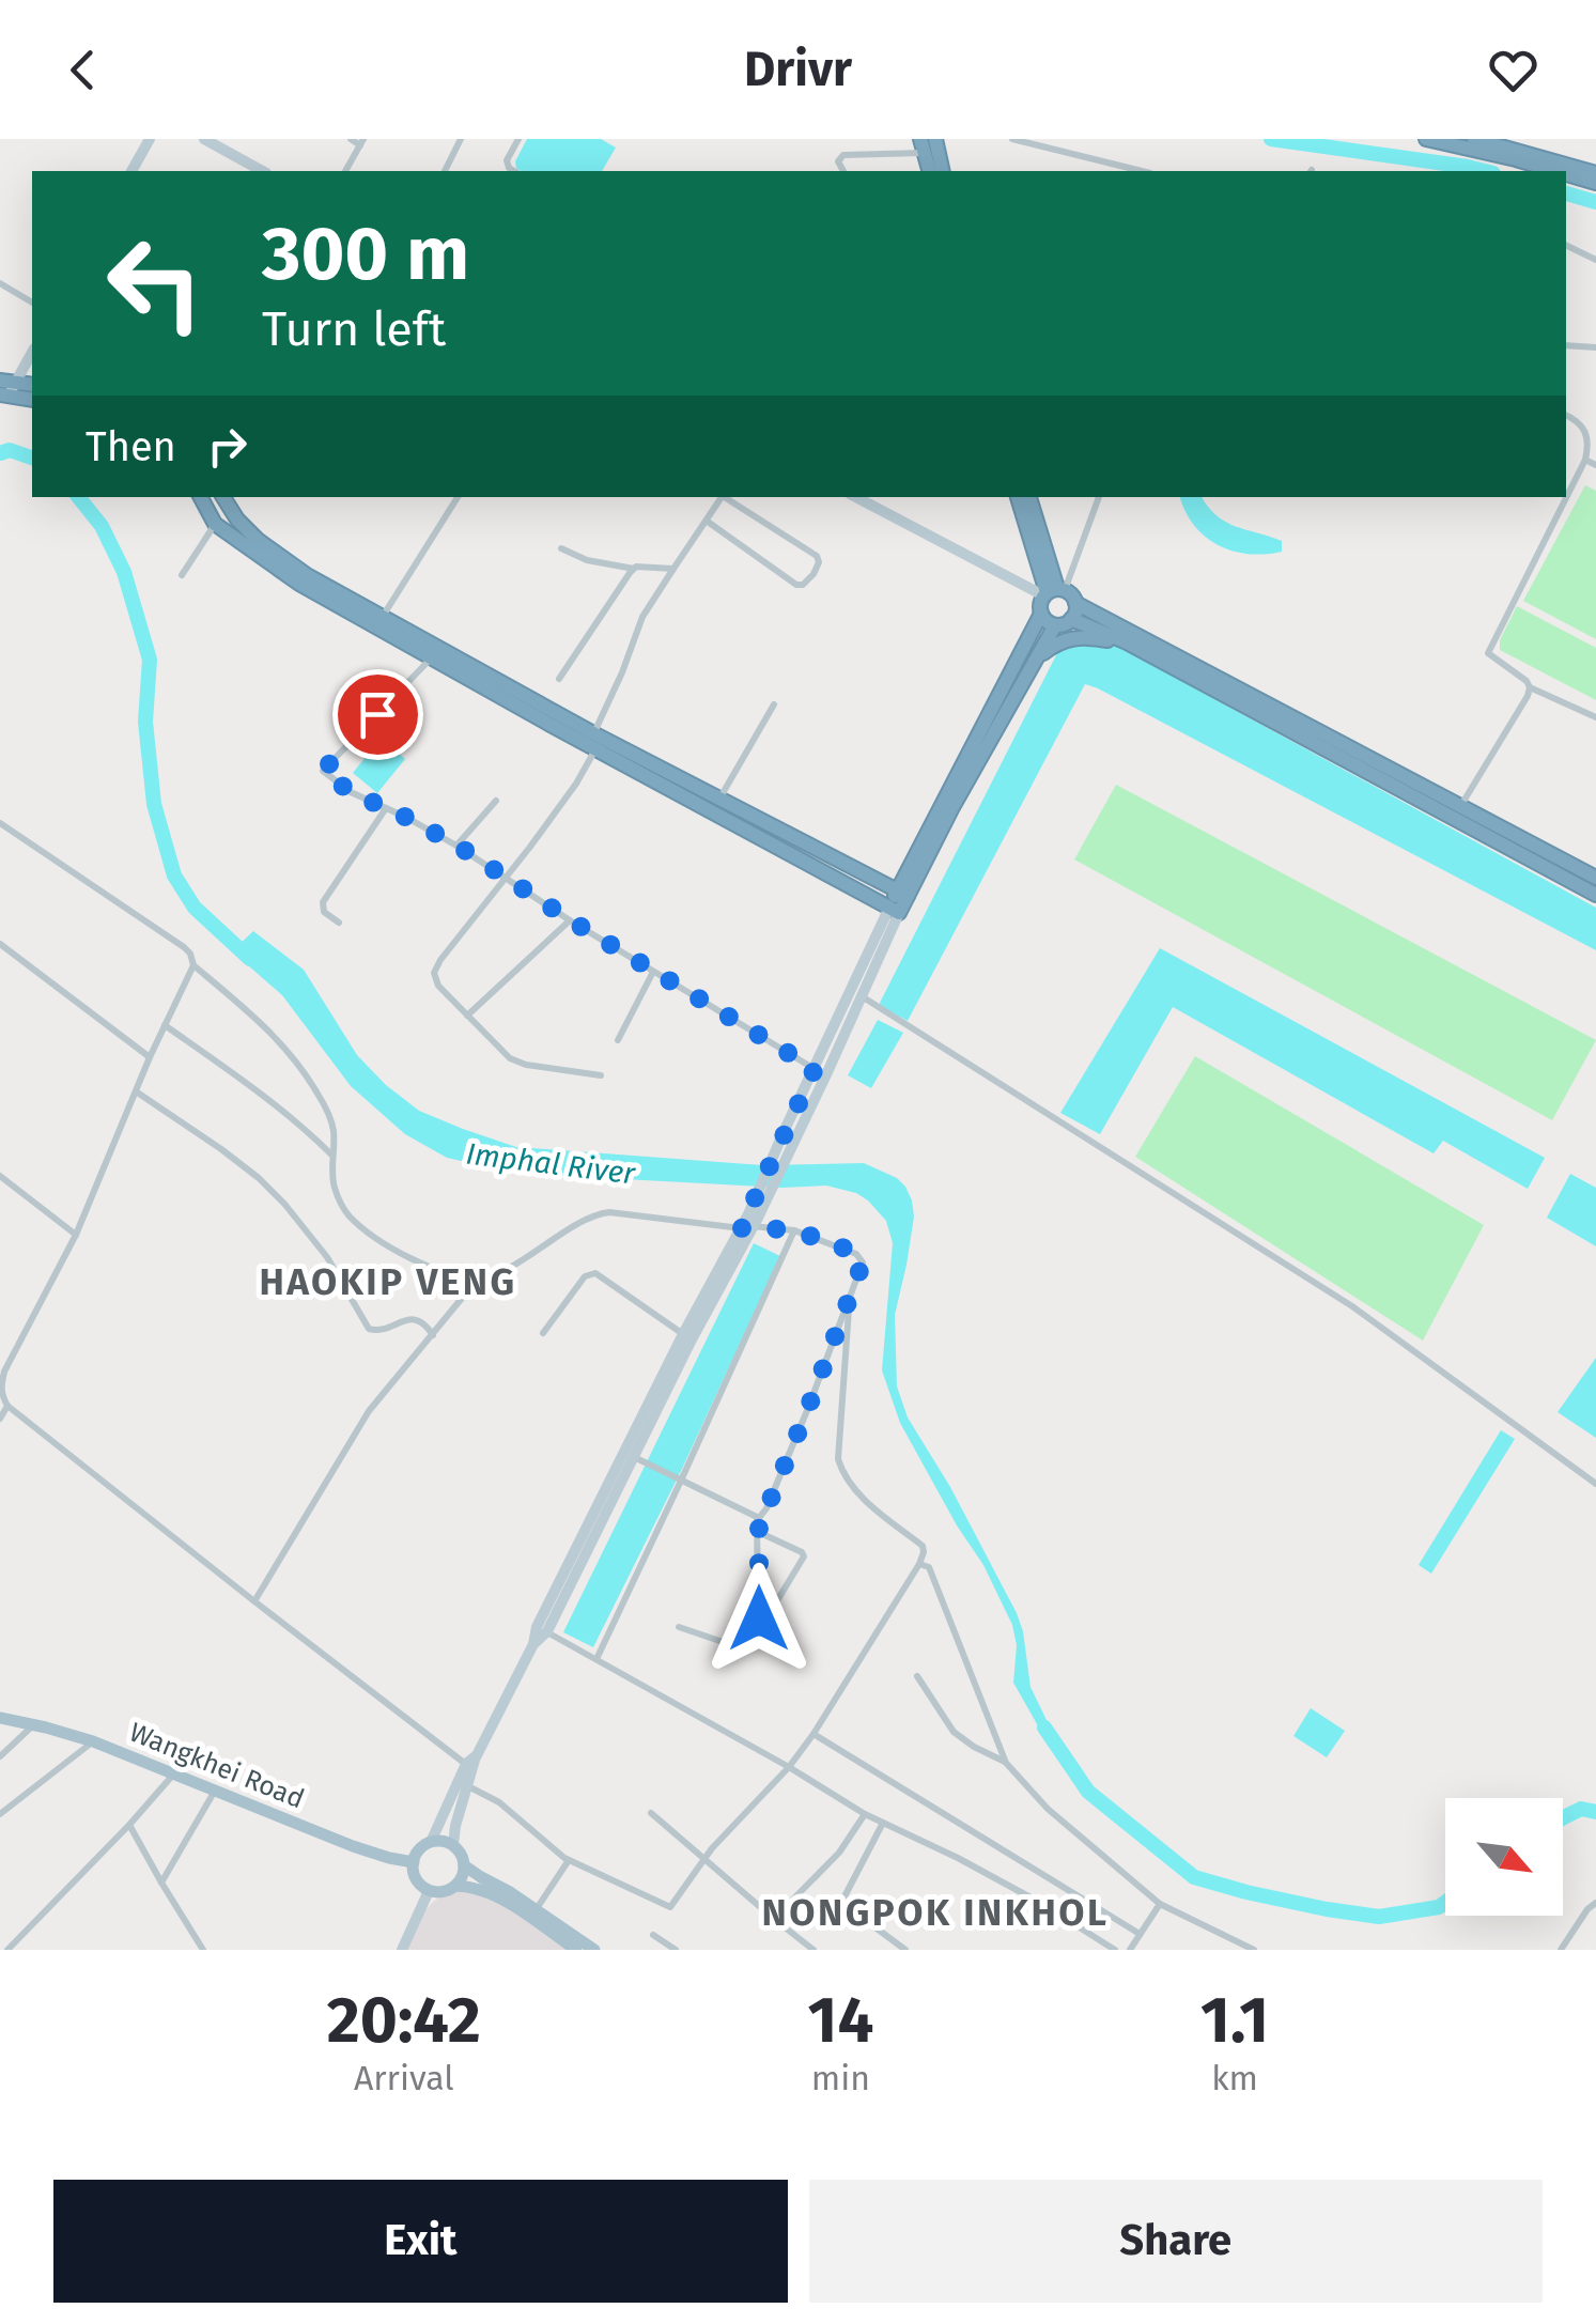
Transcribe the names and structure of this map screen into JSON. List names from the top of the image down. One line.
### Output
{"streets":{"main road":["Wangkhei Road"]},"districts":["HAOKIP VENG","NONGPOK INKHOL"],"water":["Imphal River"],"north":"bottom right","page":{"header":"Drivr","turn":["300 m","Turn left"],"then":"Then","eta":["20:42","Arrival","14","min","1.1","km"],"buttons":["Exit","Share"]}}
